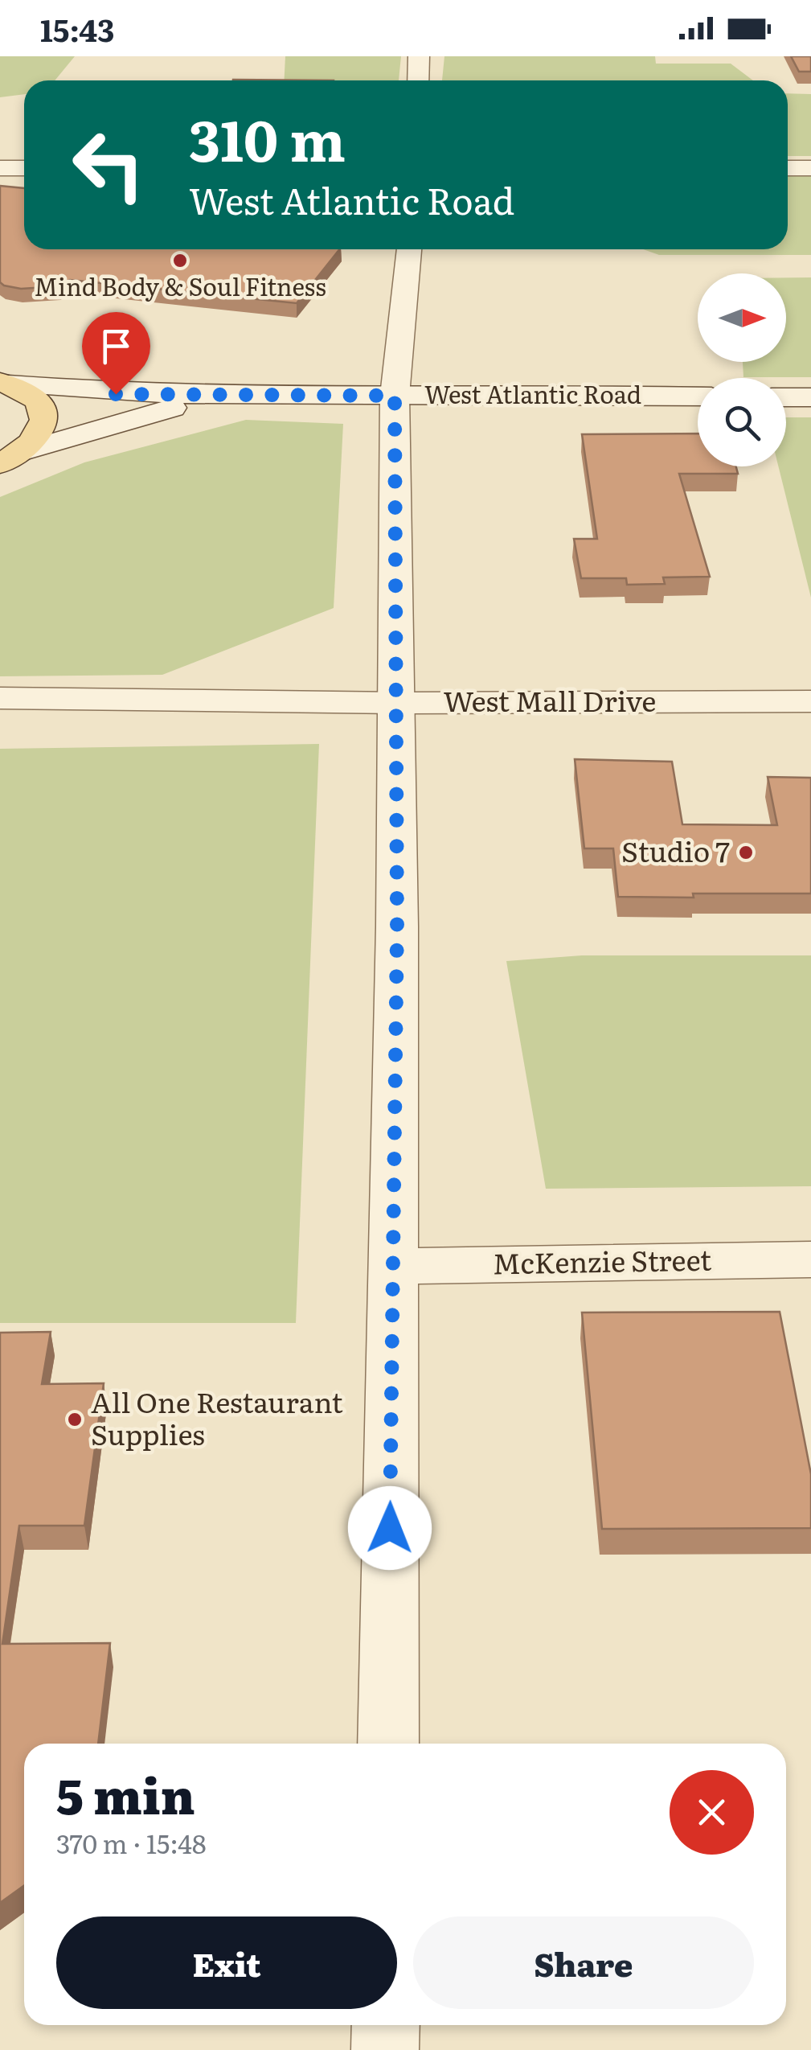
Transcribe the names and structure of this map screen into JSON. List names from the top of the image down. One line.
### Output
{"streets":{"street":["West Atlantic Road","West Mall Drive","McKenzie Street"]},"places":["Mind Body & Soul Fitness","Studio 7","All One Restaurant Supplies"],"north":"right","page":{"status":"15:43","turn":["310 m","West Atlantic Road"],"heading":["5 min","370 m · 15:48"],"buttons":["Exit","Share"]}}
